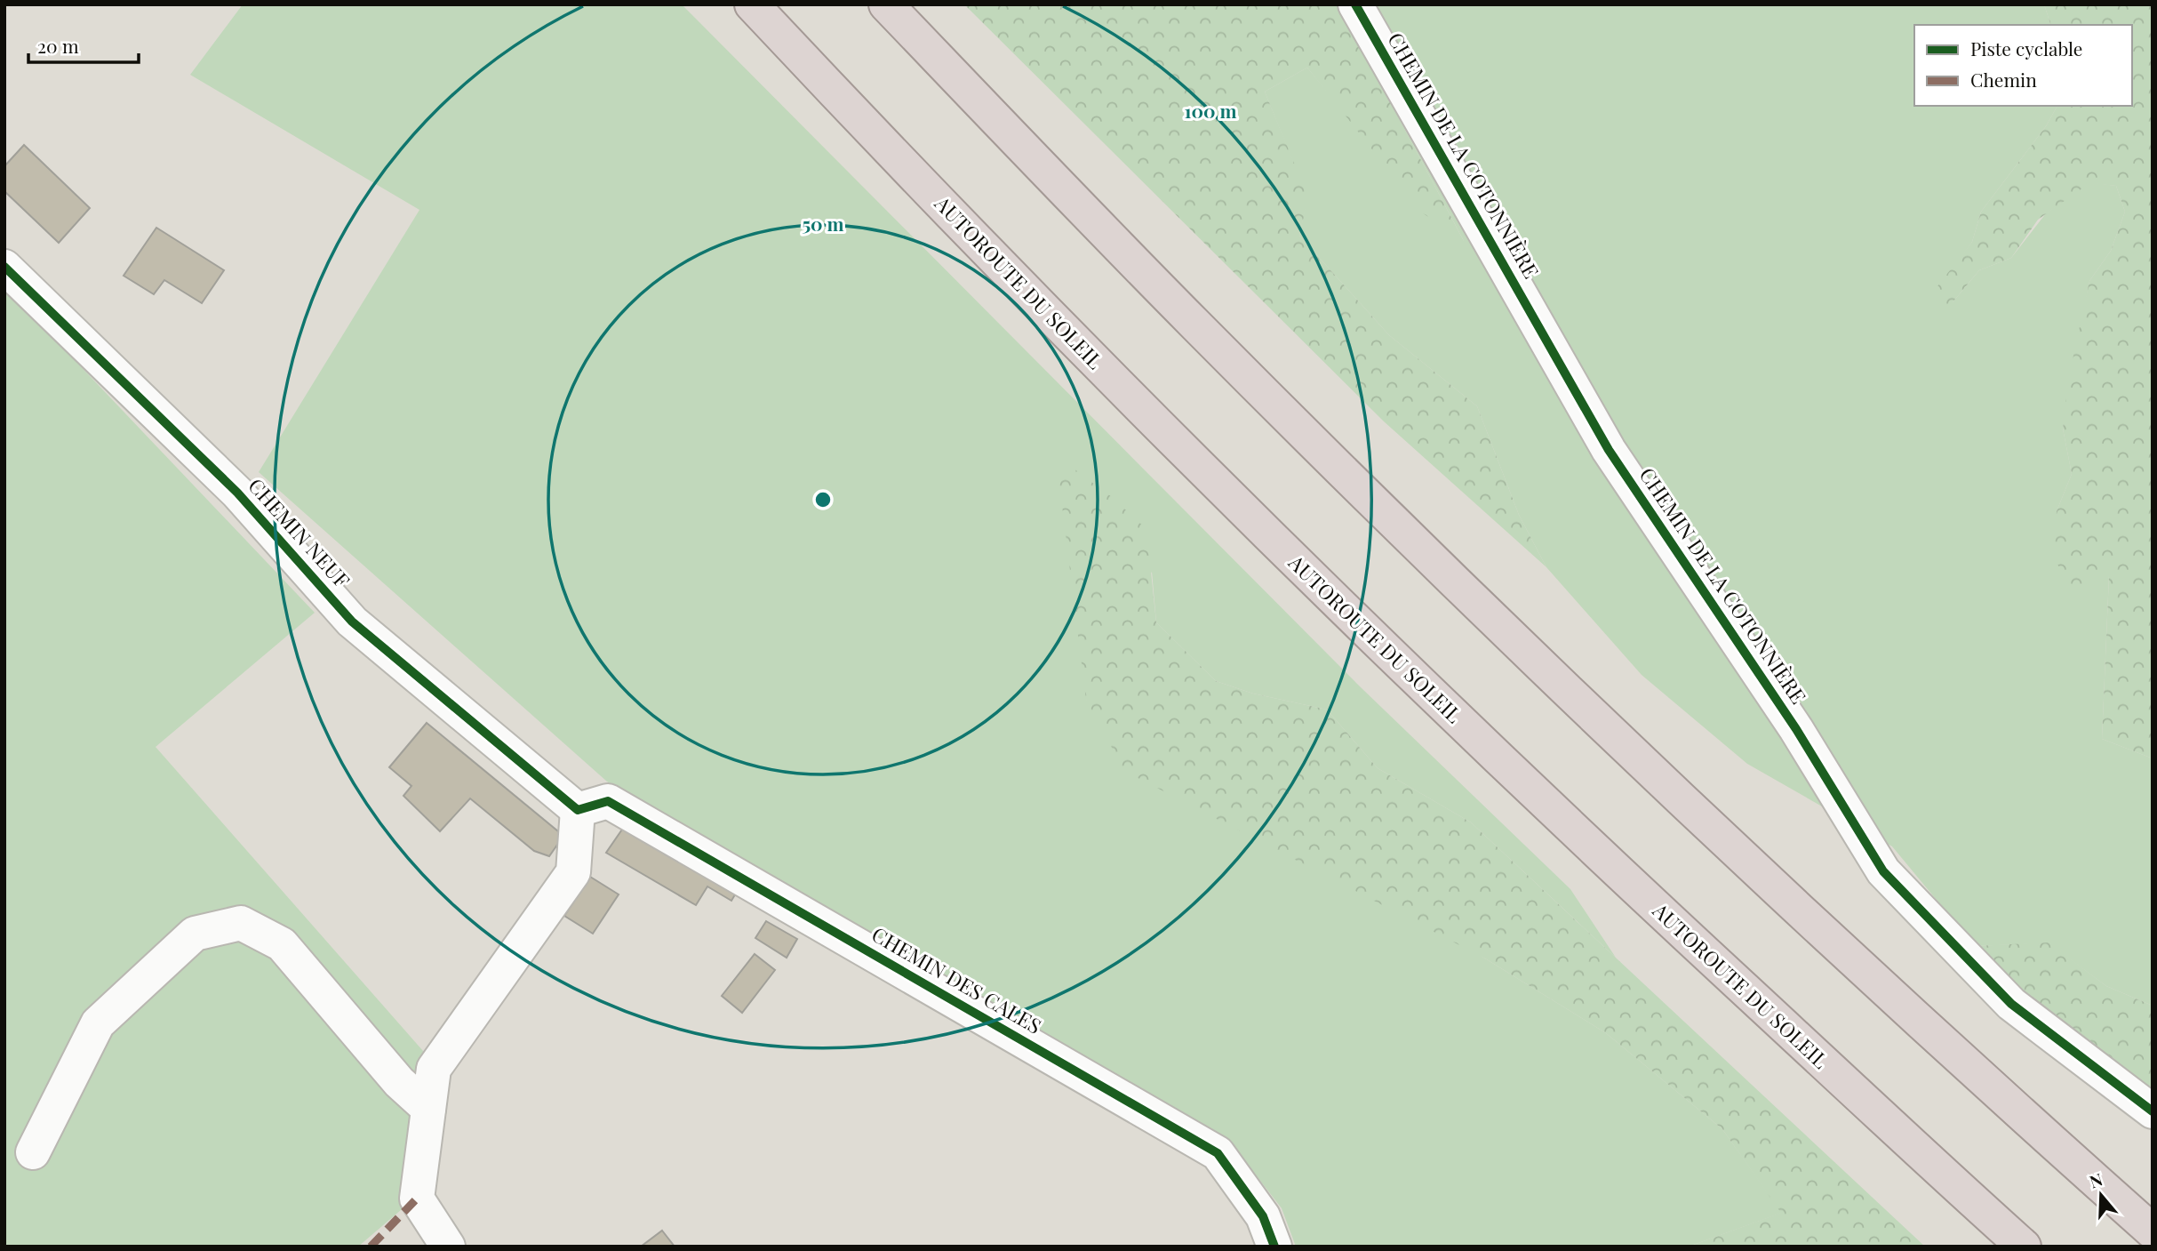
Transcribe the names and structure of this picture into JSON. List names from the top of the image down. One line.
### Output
{"streets":{"highway":["AUTOROUTE DU SOLEIL"],"street":["CHEMIN DE LA COTONNIÈRE","CHEMIN NEUF","CHEMIN DES CALES"]},"crossings":[["CHEMIN NEUF","CHEMIN DES CALES"]],"legend":["Piste cyclable","Chemin"],"scale_bar":"20 m","north":"top","rings":["100 m","50 m"]}
